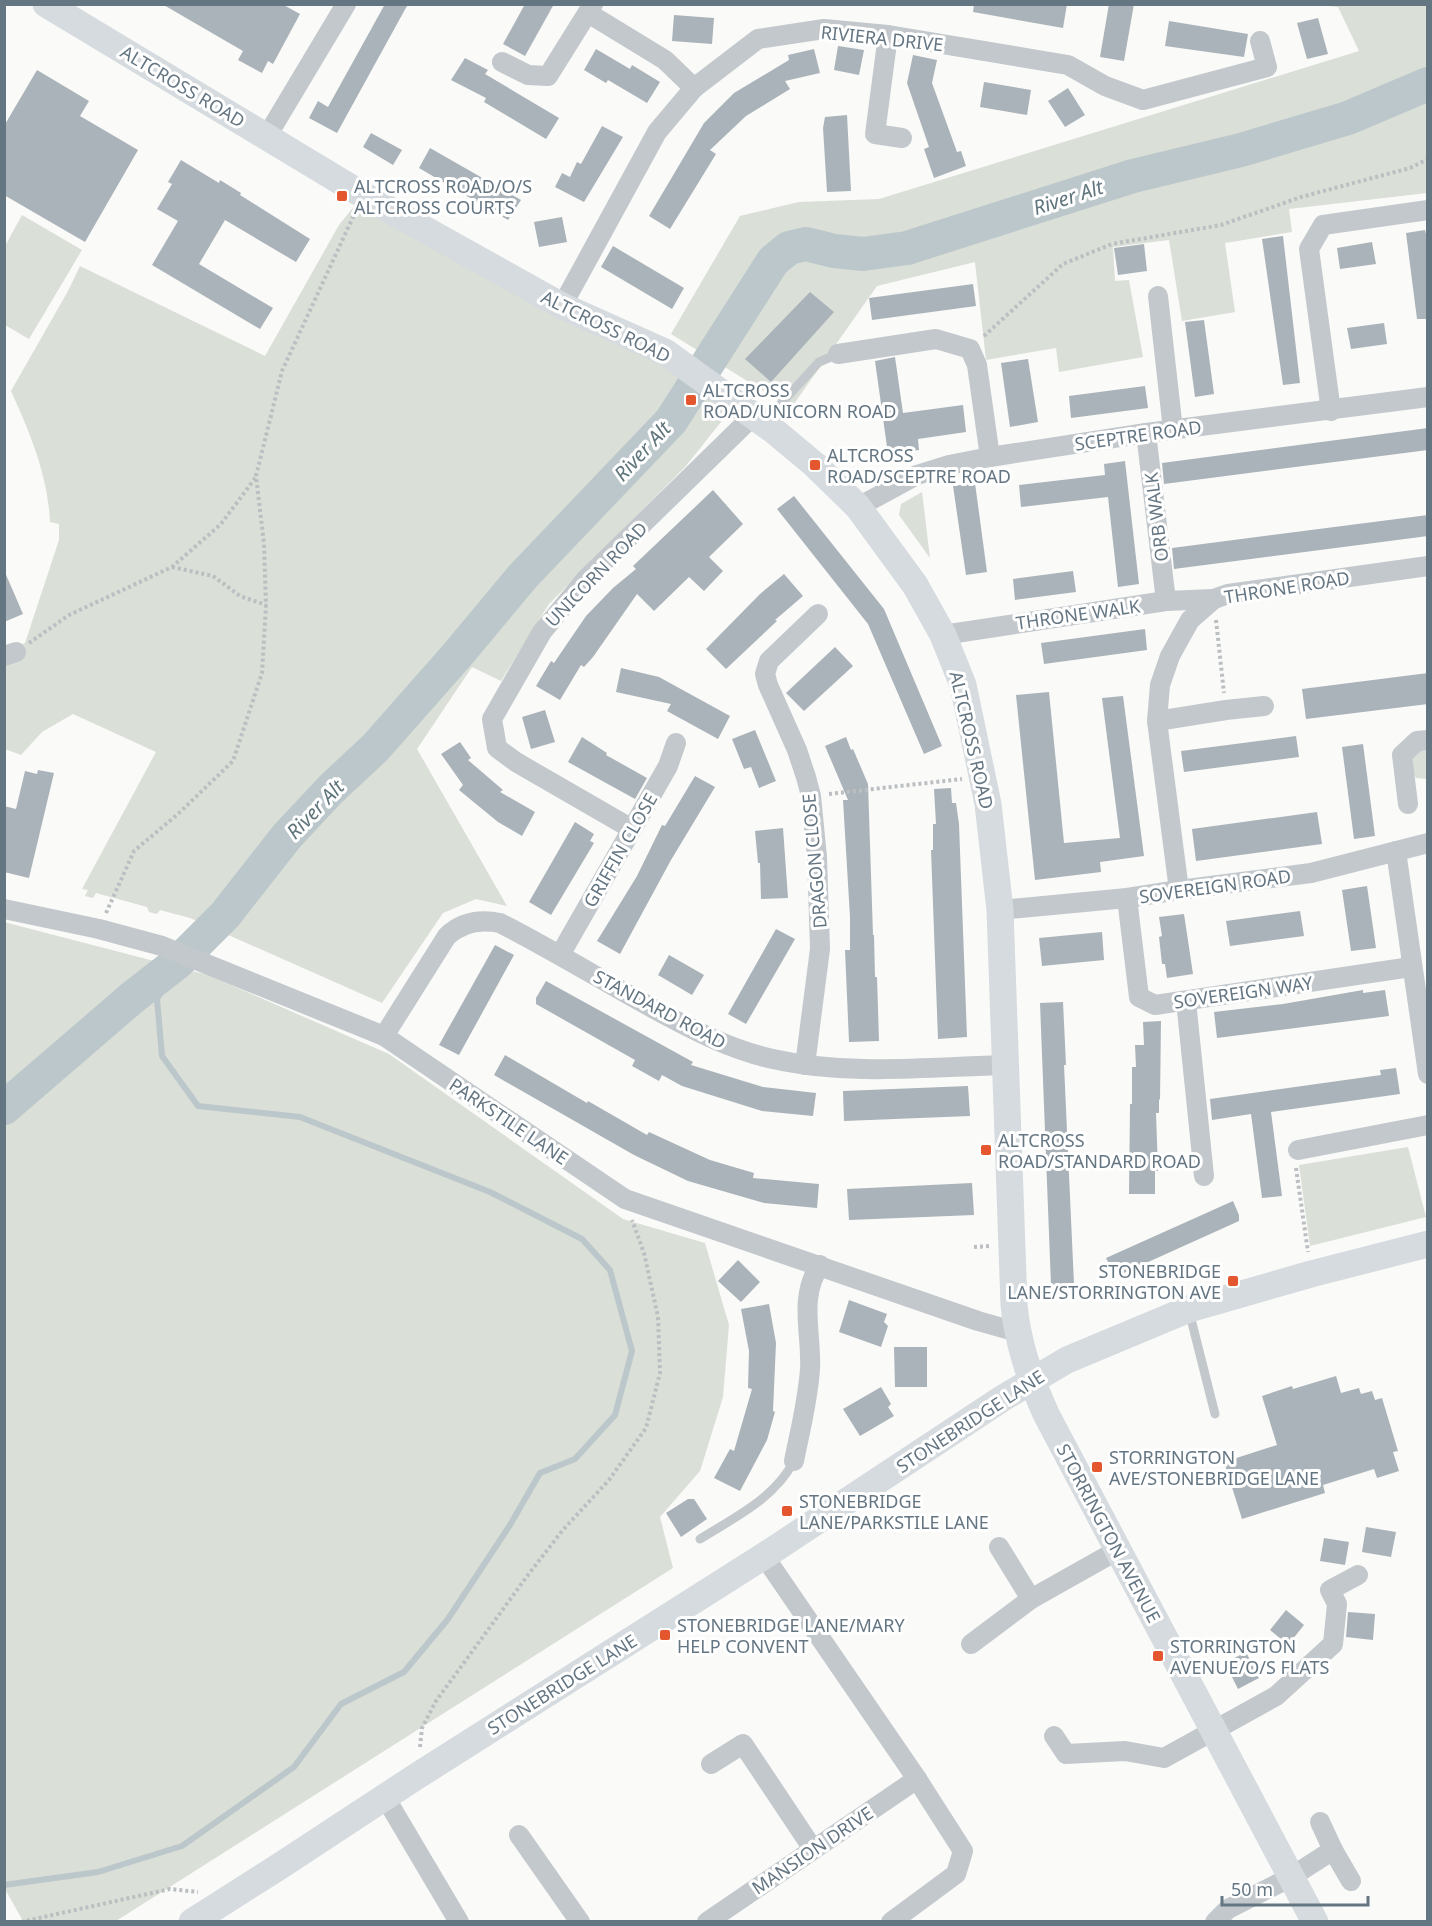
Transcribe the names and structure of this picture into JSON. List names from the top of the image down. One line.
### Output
{"streets":{"street":["RIVIERA DRIVE","ALTCROSS ROAD","SCEPTRE ROAD","ORB WALK","UNICORN ROAD","THRONE ROAD","THRONE WALK","GRIFFIN CLOSE","DRAGON CLOSE","SOVEREIGN ROAD","SOVEREIGN WAY","STANDARD ROAD","PARKSTILE LANE","STONEBRIDGE LANE","STORRINGTON AVENUE","MANSION DRIVE"]},"crossings":[["RIVIERA DRIVE","ALTCROSS ROAD"],["ALTCROSS ROAD","SCEPTRE ROAD"],["ALTCROSS ROAD","UNICORN ROAD"],["ALTCROSS ROAD","THRONE WALK"],["ALTCROSS ROAD","SOVEREIGN ROAD"],["ALTCROSS ROAD","STANDARD ROAD"],["ALTCROSS ROAD","PARKSTILE LANE"],["ALTCROSS ROAD","STONEBRIDGE LANE"],["ALTCROSS ROAD","STORRINGTON AVENUE"],["SCEPTRE ROAD","ORB WALK"],["ORB WALK","THRONE WALK"],["UNICORN ROAD","GRIFFIN CLOSE"],["THRONE ROAD","THRONE WALK"],["THRONE ROAD","SOVEREIGN ROAD"],["GRIFFIN CLOSE","STANDARD ROAD"],["DRAGON CLOSE","STANDARD ROAD"],["SOVEREIGN ROAD","SOVEREIGN WAY"],["STANDARD ROAD","PARKSTILE LANE"],["STONEBRIDGE LANE","STORRINGTON AVENUE"]],"water":["River Alt"],"places":{"transit":["ALTCROSS ROAD/O/S ALTCROSS COURTS","ALTCROSS ROAD/UNICORN ROAD","ALTCROSS ROAD/SCEPTRE ROAD","ALTCROSS ROAD/STANDARD ROAD","STONEBRIDGE LANE/STORRINGTON AVE","STORRINGTON AVE/STONEBRIDGE LANE","STONEBRIDGE LANE/PARKSTILE LANE","STONEBRIDGE LANE/MARY HELP CONVENT","STORRINGTON AVENUE/O/S FLATS"]},"scale_bar":"50 m"}
